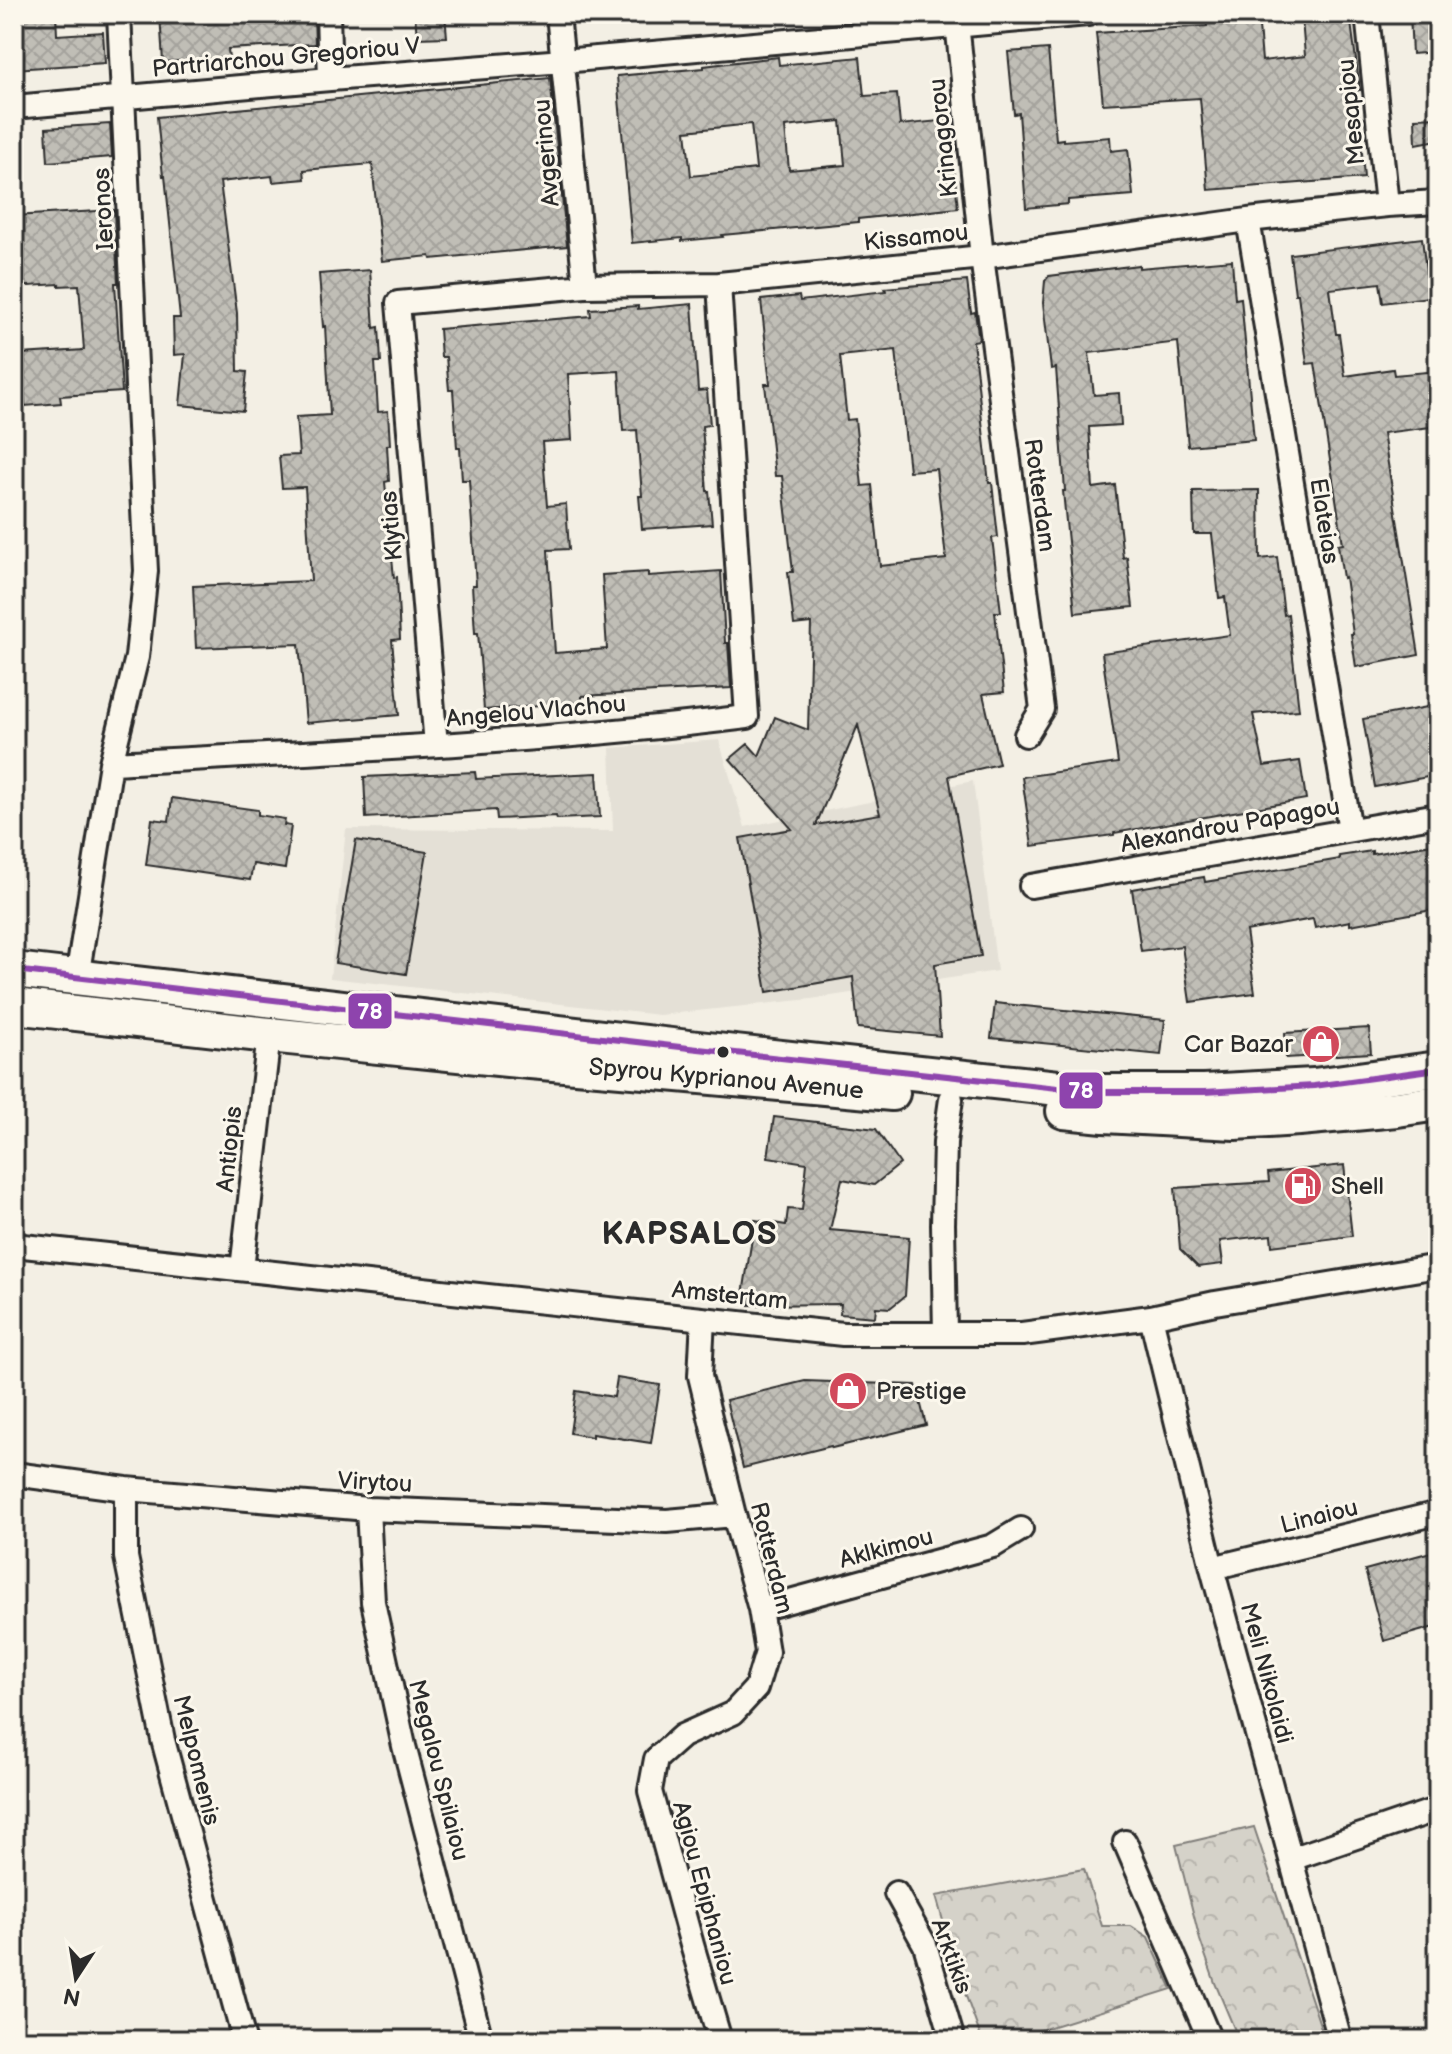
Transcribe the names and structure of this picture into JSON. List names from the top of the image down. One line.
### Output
{"streets":{"main road":["Spyrou Kyprianou Avenue"],"street":["Partriarchou Gregoriou V","Mesapiou","Krinagorou","Avgerinou","Ieronos","Kissamou","Rotterdam","Elateias","Klytias","Angelou Vlachou","Alexandrou Papagou","Antiopis","Amstertam","Virytou","Linaiou","Aklkimou","Meli Nikolaidi","Melpomenis","Megalou Spilaiou","Agiou Epiphaniou","Arktikis"]},"crossings":[["Partriarchou Gregoriou V","Krinagorou"],["Partriarchou Gregoriou V","Avgerinou"],["Partriarchou Gregoriou V","Ieronos"],["Mesapiou","Kissamou"],["Krinagorou","Kissamou"],["Krinagorou","Rotterdam"],["Avgerinou","Kissamou"],["Ieronos","Angelou Vlachou"],["Kissamou","Rotterdam"],["Kissamou","Elateias"],["Kissamou","Klytias"],["Kissamou","Angelou Vlachou"],["Rotterdam","Amstertam"],["Rotterdam","Virytou"],["Rotterdam","Aklkimou"],["Rotterdam","Agiou Epiphaniou"],["Elateias","Alexandrou Papagou"],["Klytias","Angelou Vlachou"],["Spyrou Kyprianou Avenue","Antiopis"],["Antiopis","Amstertam"],["Amstertam","Meli Nikolaidi"],["Virytou","Melpomenis"],["Virytou","Megalou Spilaiou"],["Linaiou","Meli Nikolaidi"]],"districts":["KAPSALOS"],"places":{"shop":["Car Bazar","Prestige"],"fuel station":["Shell"]},"lines":["transit line 78"],"north":"bottom"}
